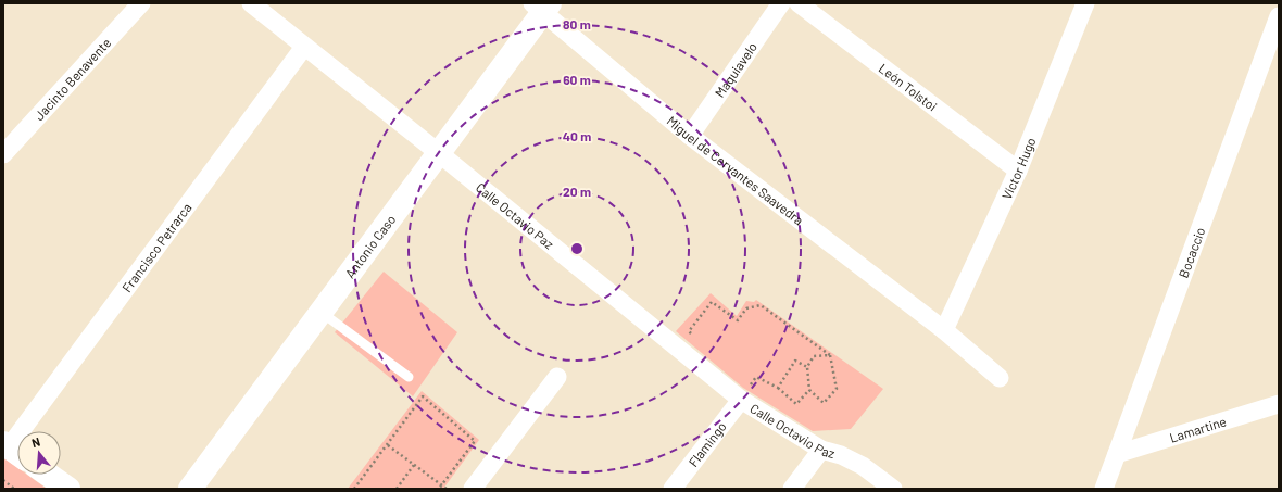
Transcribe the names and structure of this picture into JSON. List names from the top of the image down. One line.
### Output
{"streets":{"street":["Maquiavelo","Jacinto Benavente","León Tolstoi","Víctor Hugo","Miguel de Cervantes Saavedra","Calle Octavio Paz","Antonio Caso","Francisco Petrarca","Bocaccio","Lamartine","Flamingo"]},"crossings":[["Maquiavelo","Miguel de Cervantes Saavedra"],["León Tolstoi","Víctor Hugo"],["Víctor Hugo","Miguel de Cervantes Saavedra"],["Miguel de Cervantes Saavedra","Antonio Caso"],["Calle Octavio Paz","Antonio Caso"],["Calle Octavio Paz","Francisco Petrarca"],["Calle Octavio Paz","Flamingo"],["Bocaccio","Lamartine"]],"north":"top","rings":["80 m","60 m","40 m","20 m"]}
